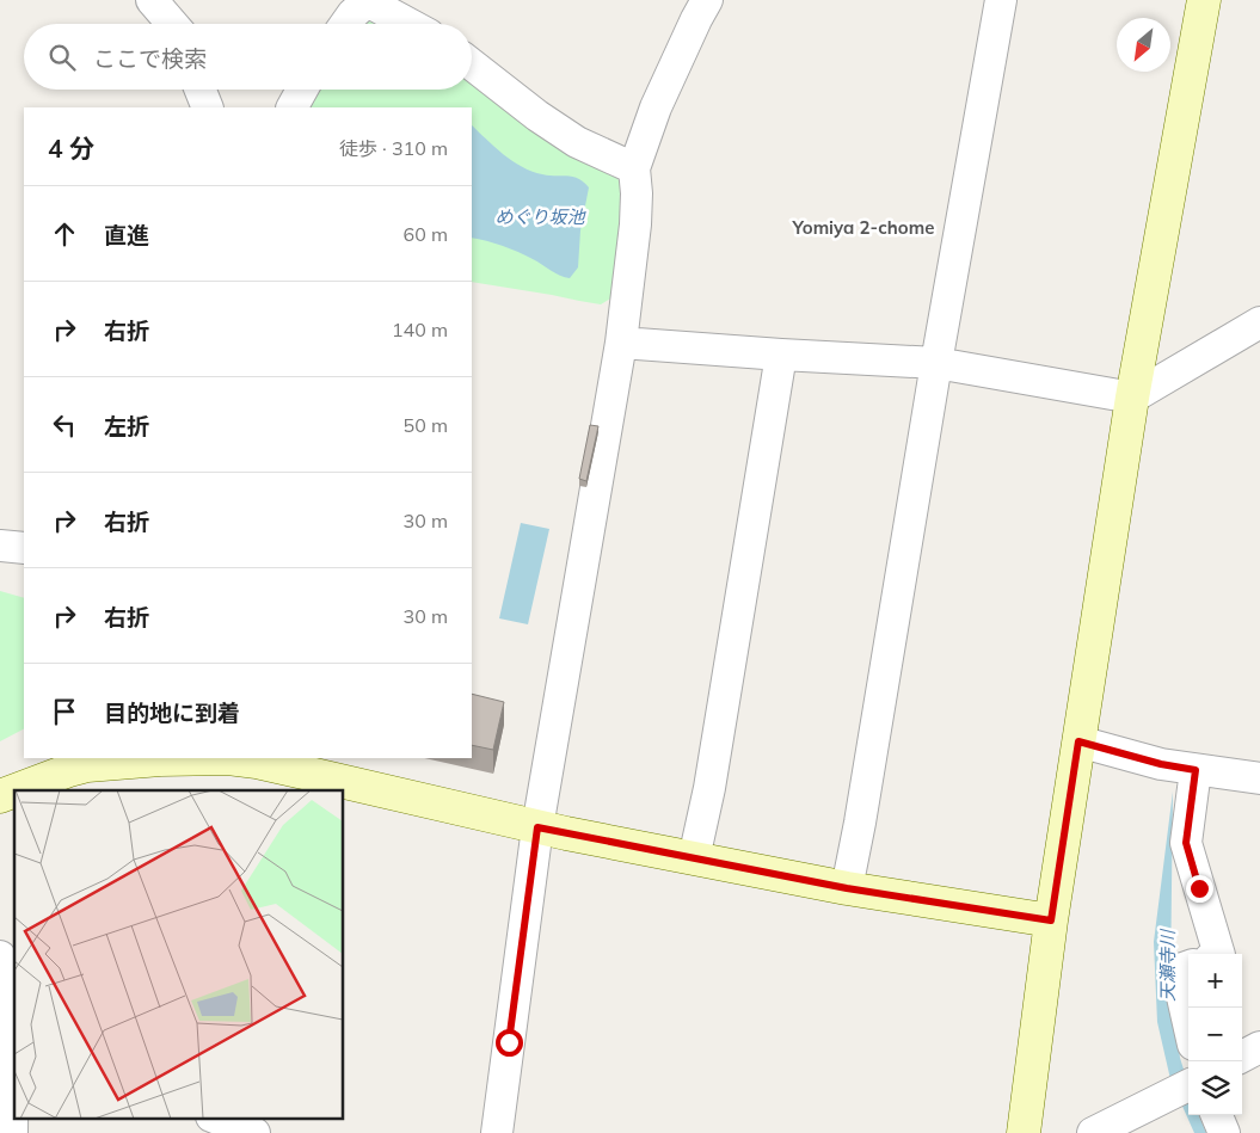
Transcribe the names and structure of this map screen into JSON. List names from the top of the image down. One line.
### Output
{"districts":["Yomiya 2-chome"],"water":["めぐり坂池","天瀬寺川"],"north":"bottom left","page":{"search":"ここで検索","heading":["4 分","徒歩 · 310 m"],"list":[["直進","60 m"],["右折","140 m"],["左折","50 m"],["右折","30 m"],["右折","30 m"],"目的地に到着"],"map_buttons":["+","−"]}}
